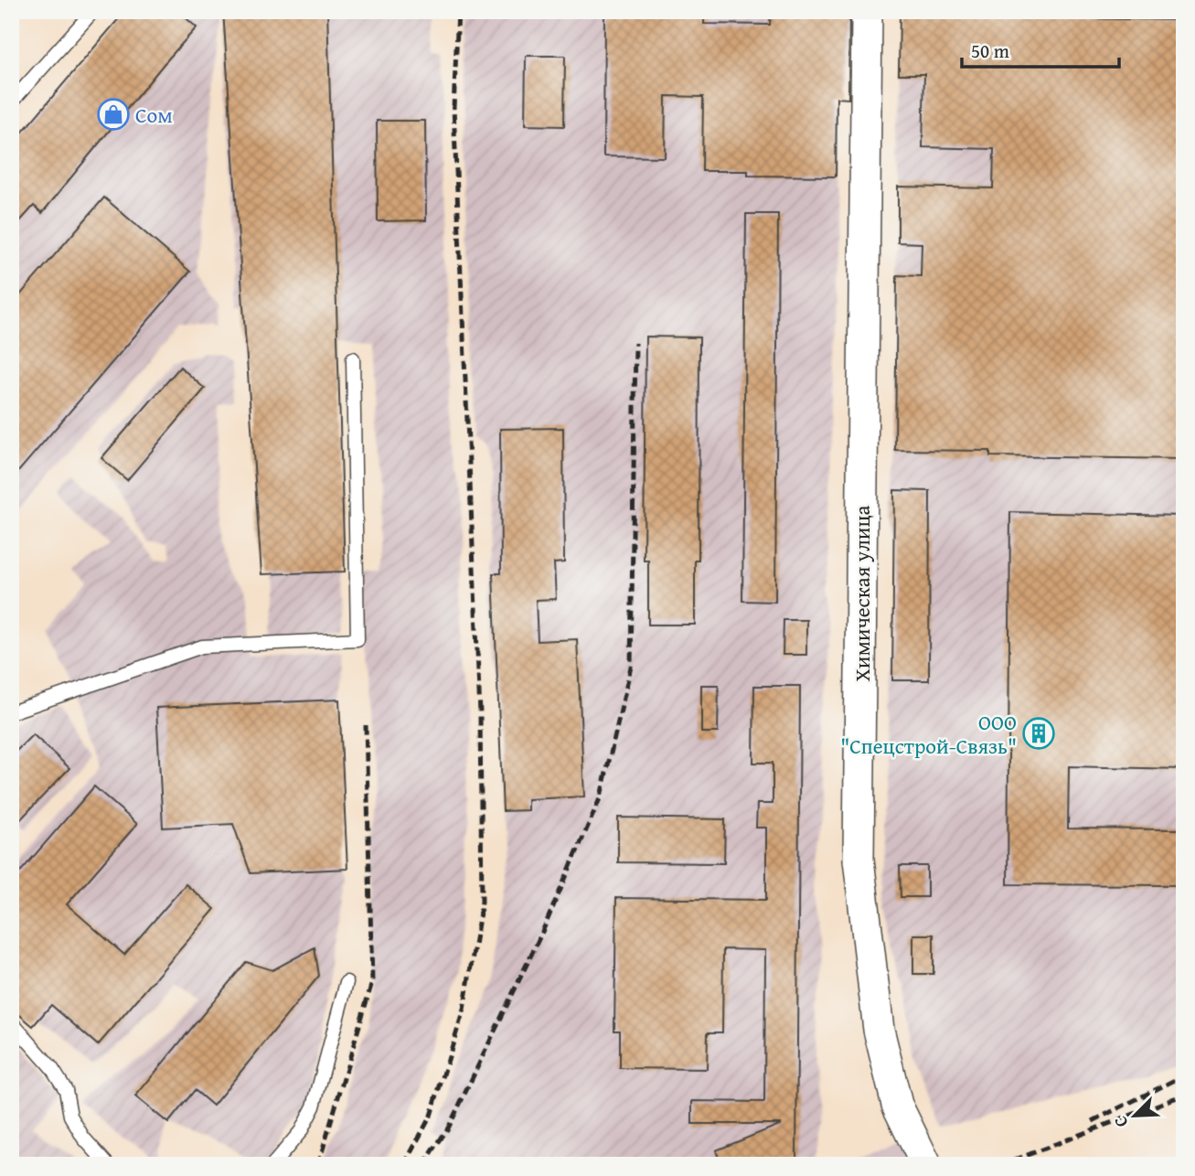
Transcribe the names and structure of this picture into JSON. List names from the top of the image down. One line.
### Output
{"streets":{"street":["Химическая улица"]},"places":{"shop":["Сом"],"building":["ООО \"Спецстрой-Связь\""]},"scale_bar":"50 m","north":"bottom left"}
